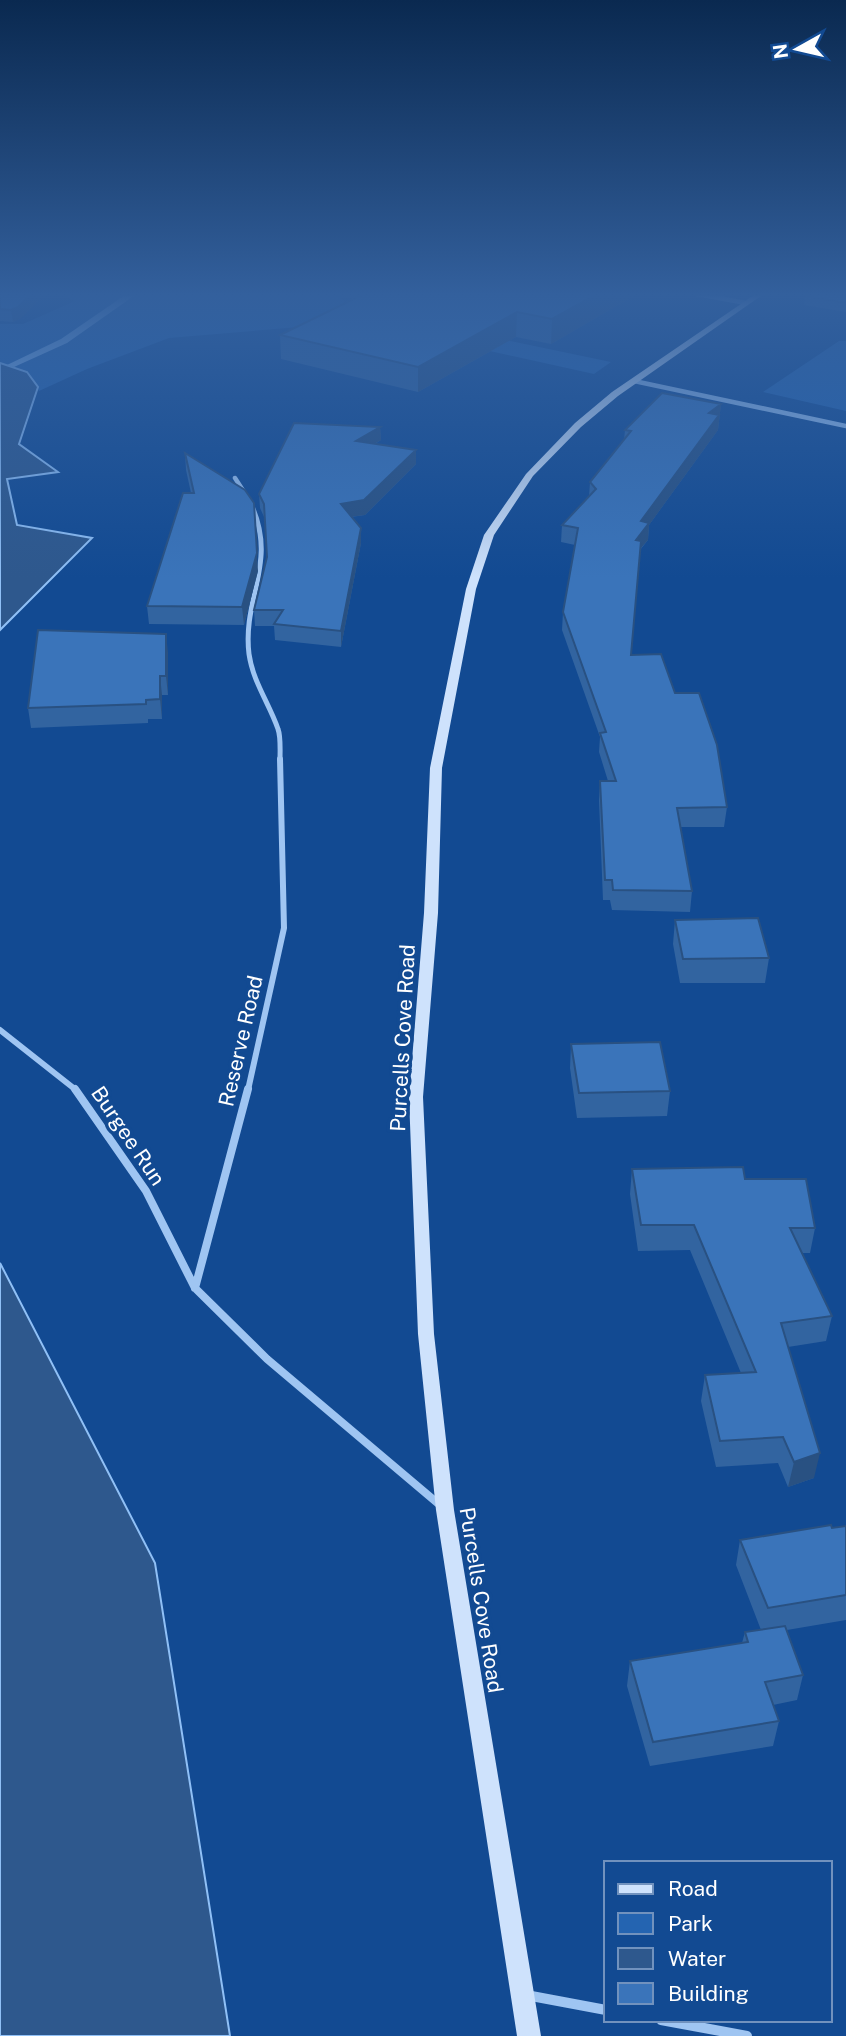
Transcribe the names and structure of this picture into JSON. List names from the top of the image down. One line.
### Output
{"streets":{"main road":["Purcells Cove Road"],"street":["Reserve Road","Burgee Run"]},"crossings":[["Reserve Road","Burgee Run"]],"legend":["Road","Park","Water","Building"],"north":"left"}
